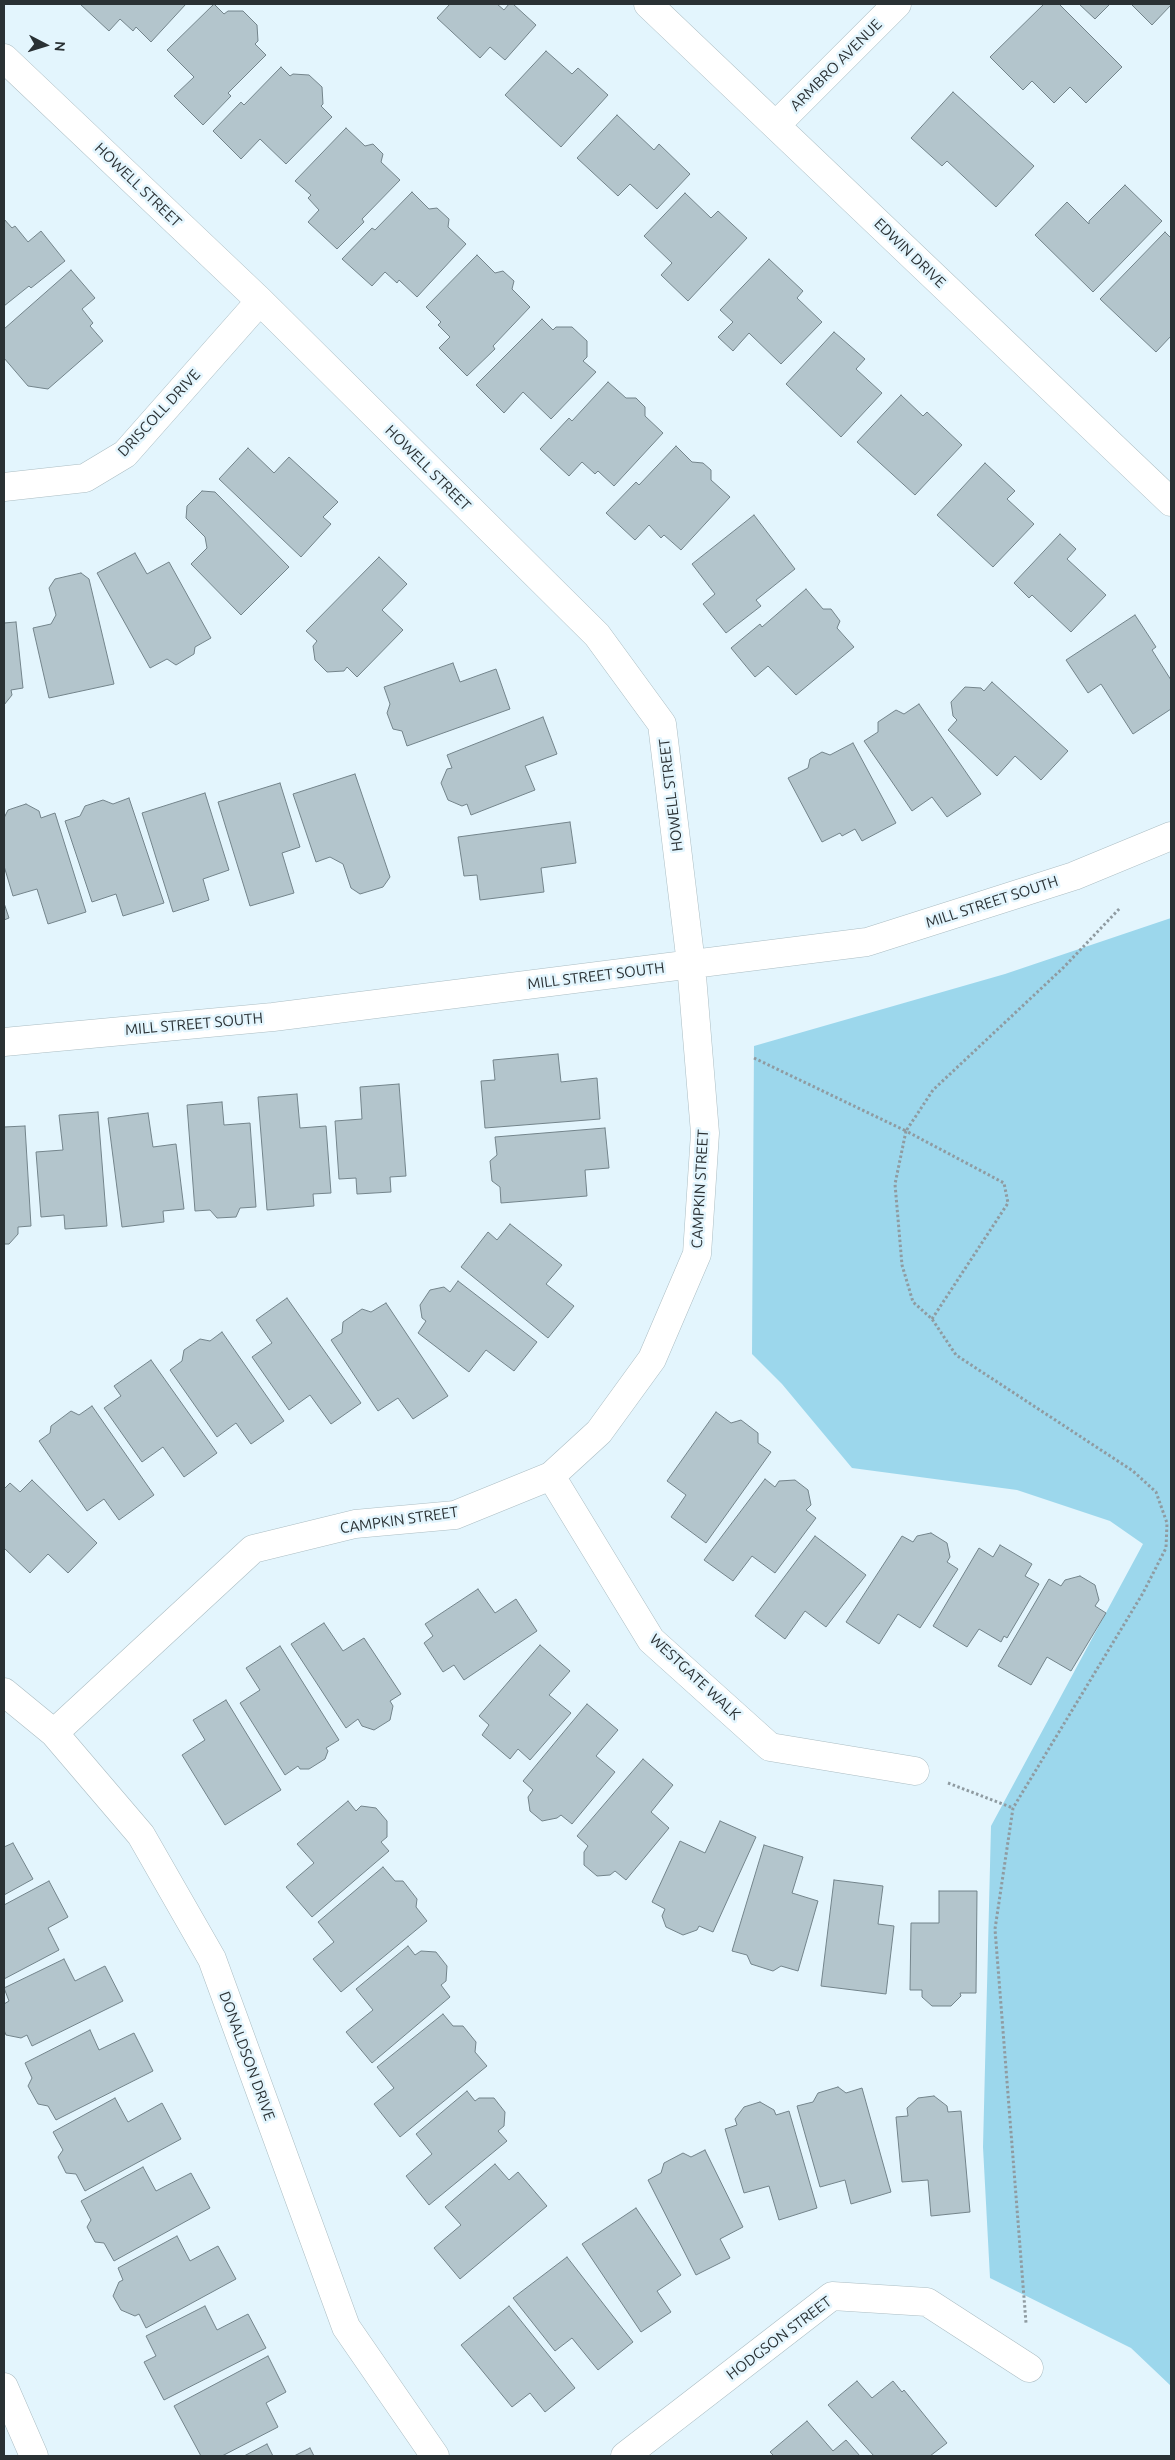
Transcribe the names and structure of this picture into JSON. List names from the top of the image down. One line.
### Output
{"streets":{"street":["ARMBRO AVENUE","HOWELL STREET","EDWIN DRIVE","DRISCOLL DRIVE","MILL STREET SOUTH","CAMPKIN STREET","WESTGATE WALK","DONALDSON DRIVE","HODGSON STREET"]},"crossings":[["ARMBRO AVENUE","EDWIN DRIVE"],["HOWELL STREET","DRISCOLL DRIVE"],["HOWELL STREET","MILL STREET SOUTH"],["HOWELL STREET","CAMPKIN STREET"],["MILL STREET SOUTH","CAMPKIN STREET"],["CAMPKIN STREET","WESTGATE WALK"],["CAMPKIN STREET","DONALDSON DRIVE"]],"north":"right"}
